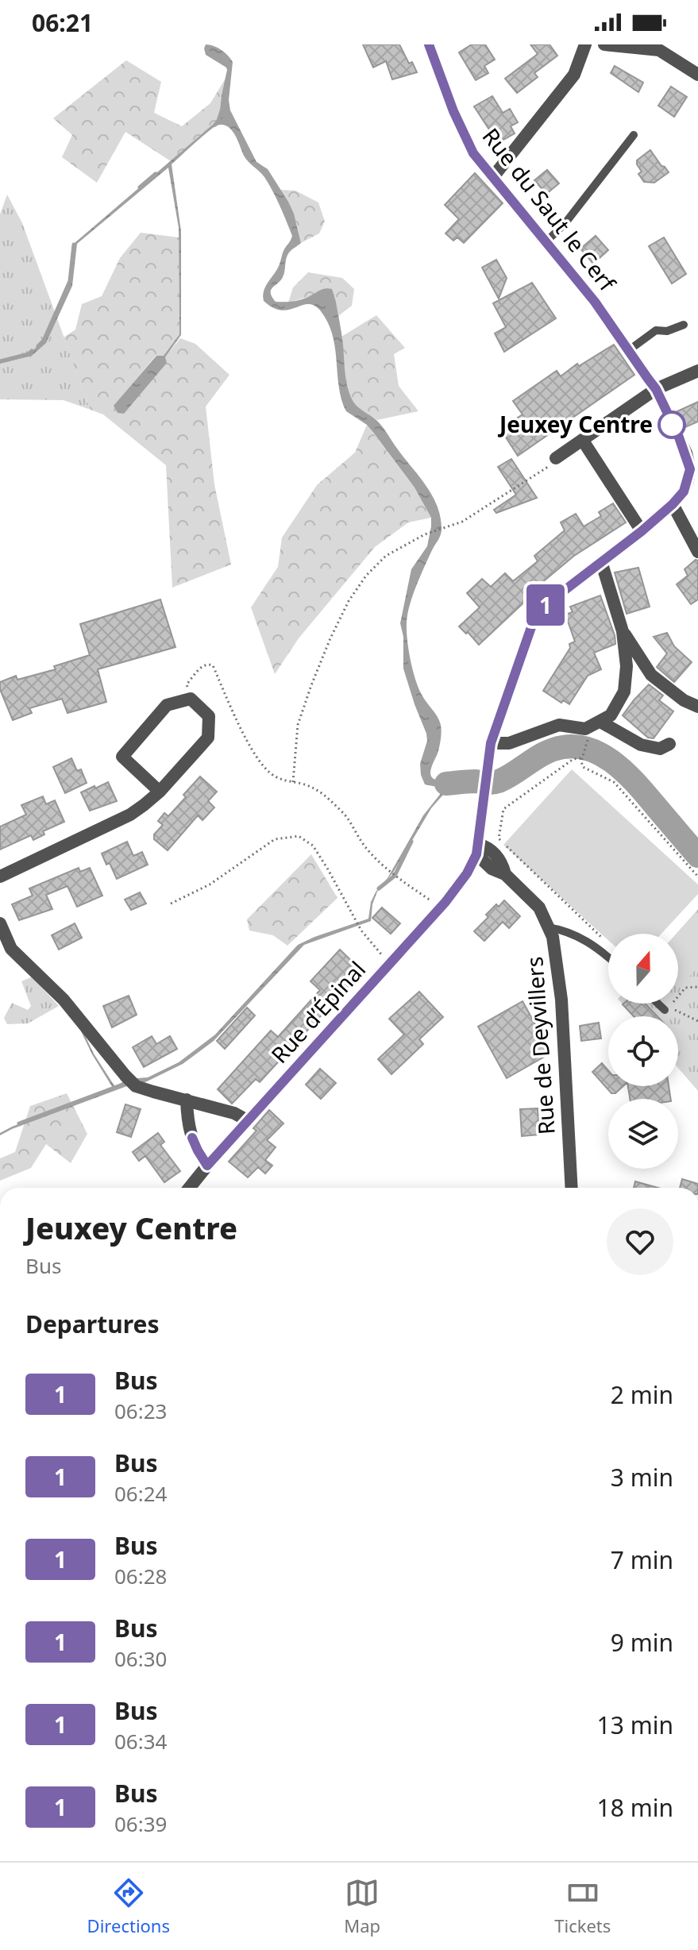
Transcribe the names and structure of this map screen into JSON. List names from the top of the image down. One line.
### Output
{"streets":{"street":["Rue du Saut le Cerf","Rue d’Épinal","Rue de Deyvillers"]},"crossings":[["Rue du Saut le Cerf","Rue d’Épinal"],["Rue du Saut le Cerf","Rue de Deyvillers"],["Rue d’Épinal","Rue de Deyvillers"]],"places":["Jeuxey Centre"],"lines":["bus line 1"],"north":"top","page":{"status":"06:21","on_map":"1","heading":[["Jeuxey Centre","Bus"],"Departures"],"list":[{"mark":"1","name":"Bus","note":"06:23","value":"2 min"},{"mark":"1","name":"Bus","note":"06:24","value":"3 min"},{"mark":"1","name":"Bus","note":"06:28","value":"7 min"},{"mark":"1","name":"Bus","note":"06:30","value":"9 min"},{"mark":"1","name":"Bus","note":"06:34","value":"13 min"},{"mark":"1","name":"Bus","note":"06:39","value":"18 min"}],"tabs":["Directions","Map","Tickets"]}}
